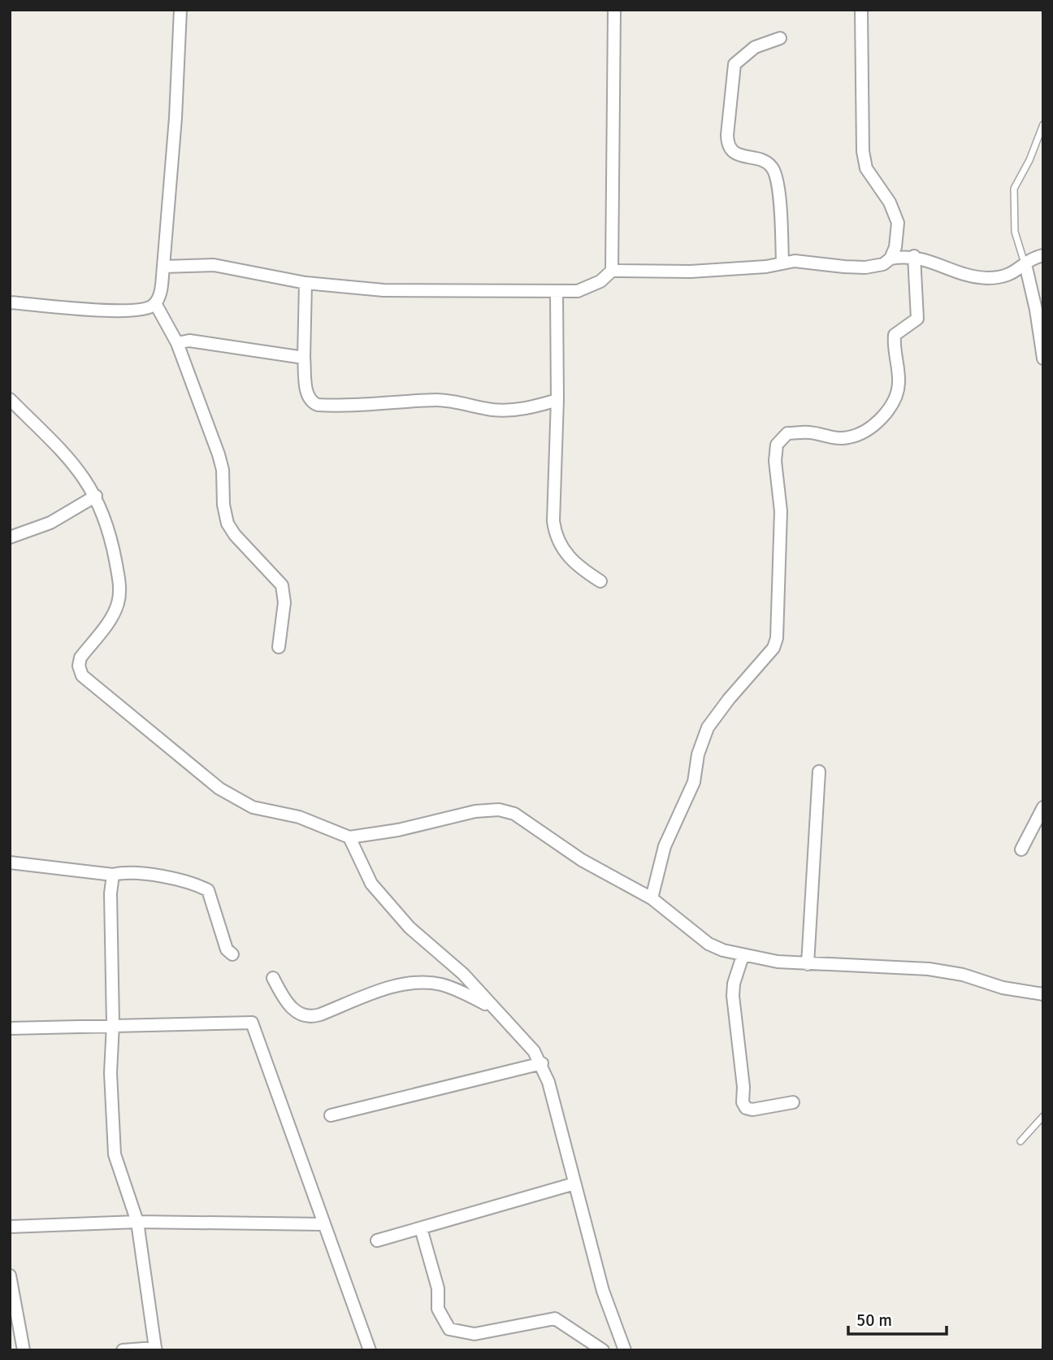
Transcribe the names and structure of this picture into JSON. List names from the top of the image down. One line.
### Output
{"scale_bar":"50 m"}
